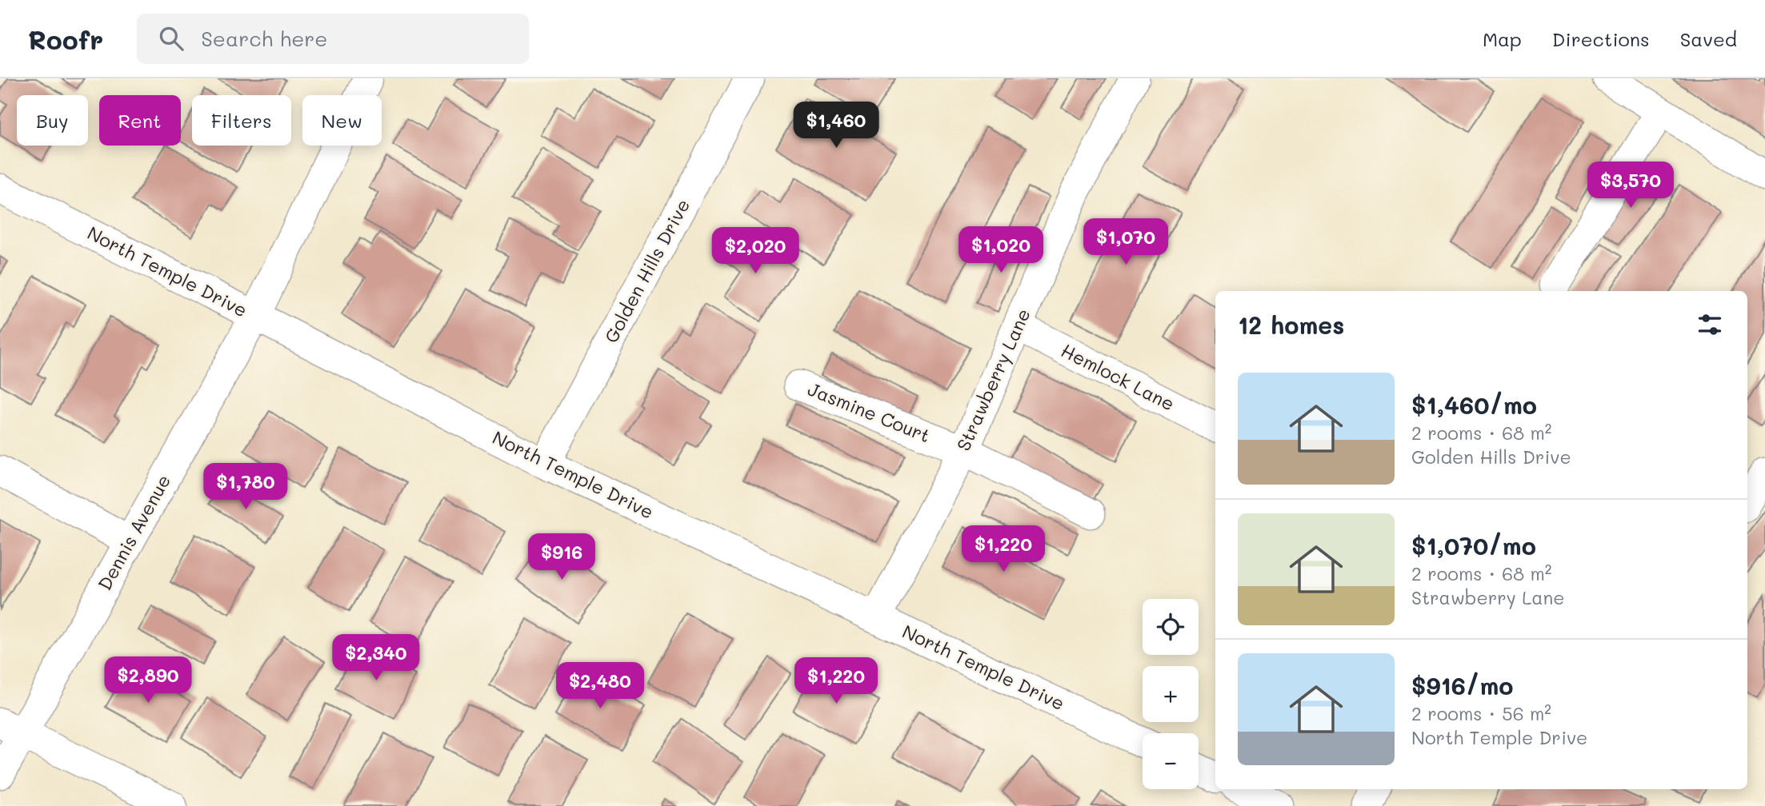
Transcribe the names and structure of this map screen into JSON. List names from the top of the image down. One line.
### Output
{"streets":{"street":["Golden Hills Drive","North Temple Drive","Hemlock Lane","Strawberry Lane","Jasmine Court","Dennis Avenue"]},"crossings":[["Golden Hills Drive","North Temple Drive"],["North Temple Drive","Strawberry Lane"],["North Temple Drive","Dennis Avenue"],["Hemlock Lane","Strawberry Lane"],["Strawberry Lane","Jasmine Court"]],"page":{"header":"Roofr","search":"Search here","nav":["Map","Directions","Saved"],"chip":["Buy","Rent","Filters","New"],"price":["$1,460","$3,570","$1,070","$1,020","$2,020","$1,780","$1,220","$916","$2,340","$2,890","$1,220","$2,480"],"heading":"12 homes","list":[{"name":"$1,460/mo","note":"2 rooms · 68 m² · Golden Hills Drive"},{"name":"$1,070/mo","note":"2 rooms · 68 m² · Strawberry Lane"},{"name":"$916/mo","note":"2 rooms · 56 m² · North Temple Drive"}],"map_buttons":["+","−"]}}
